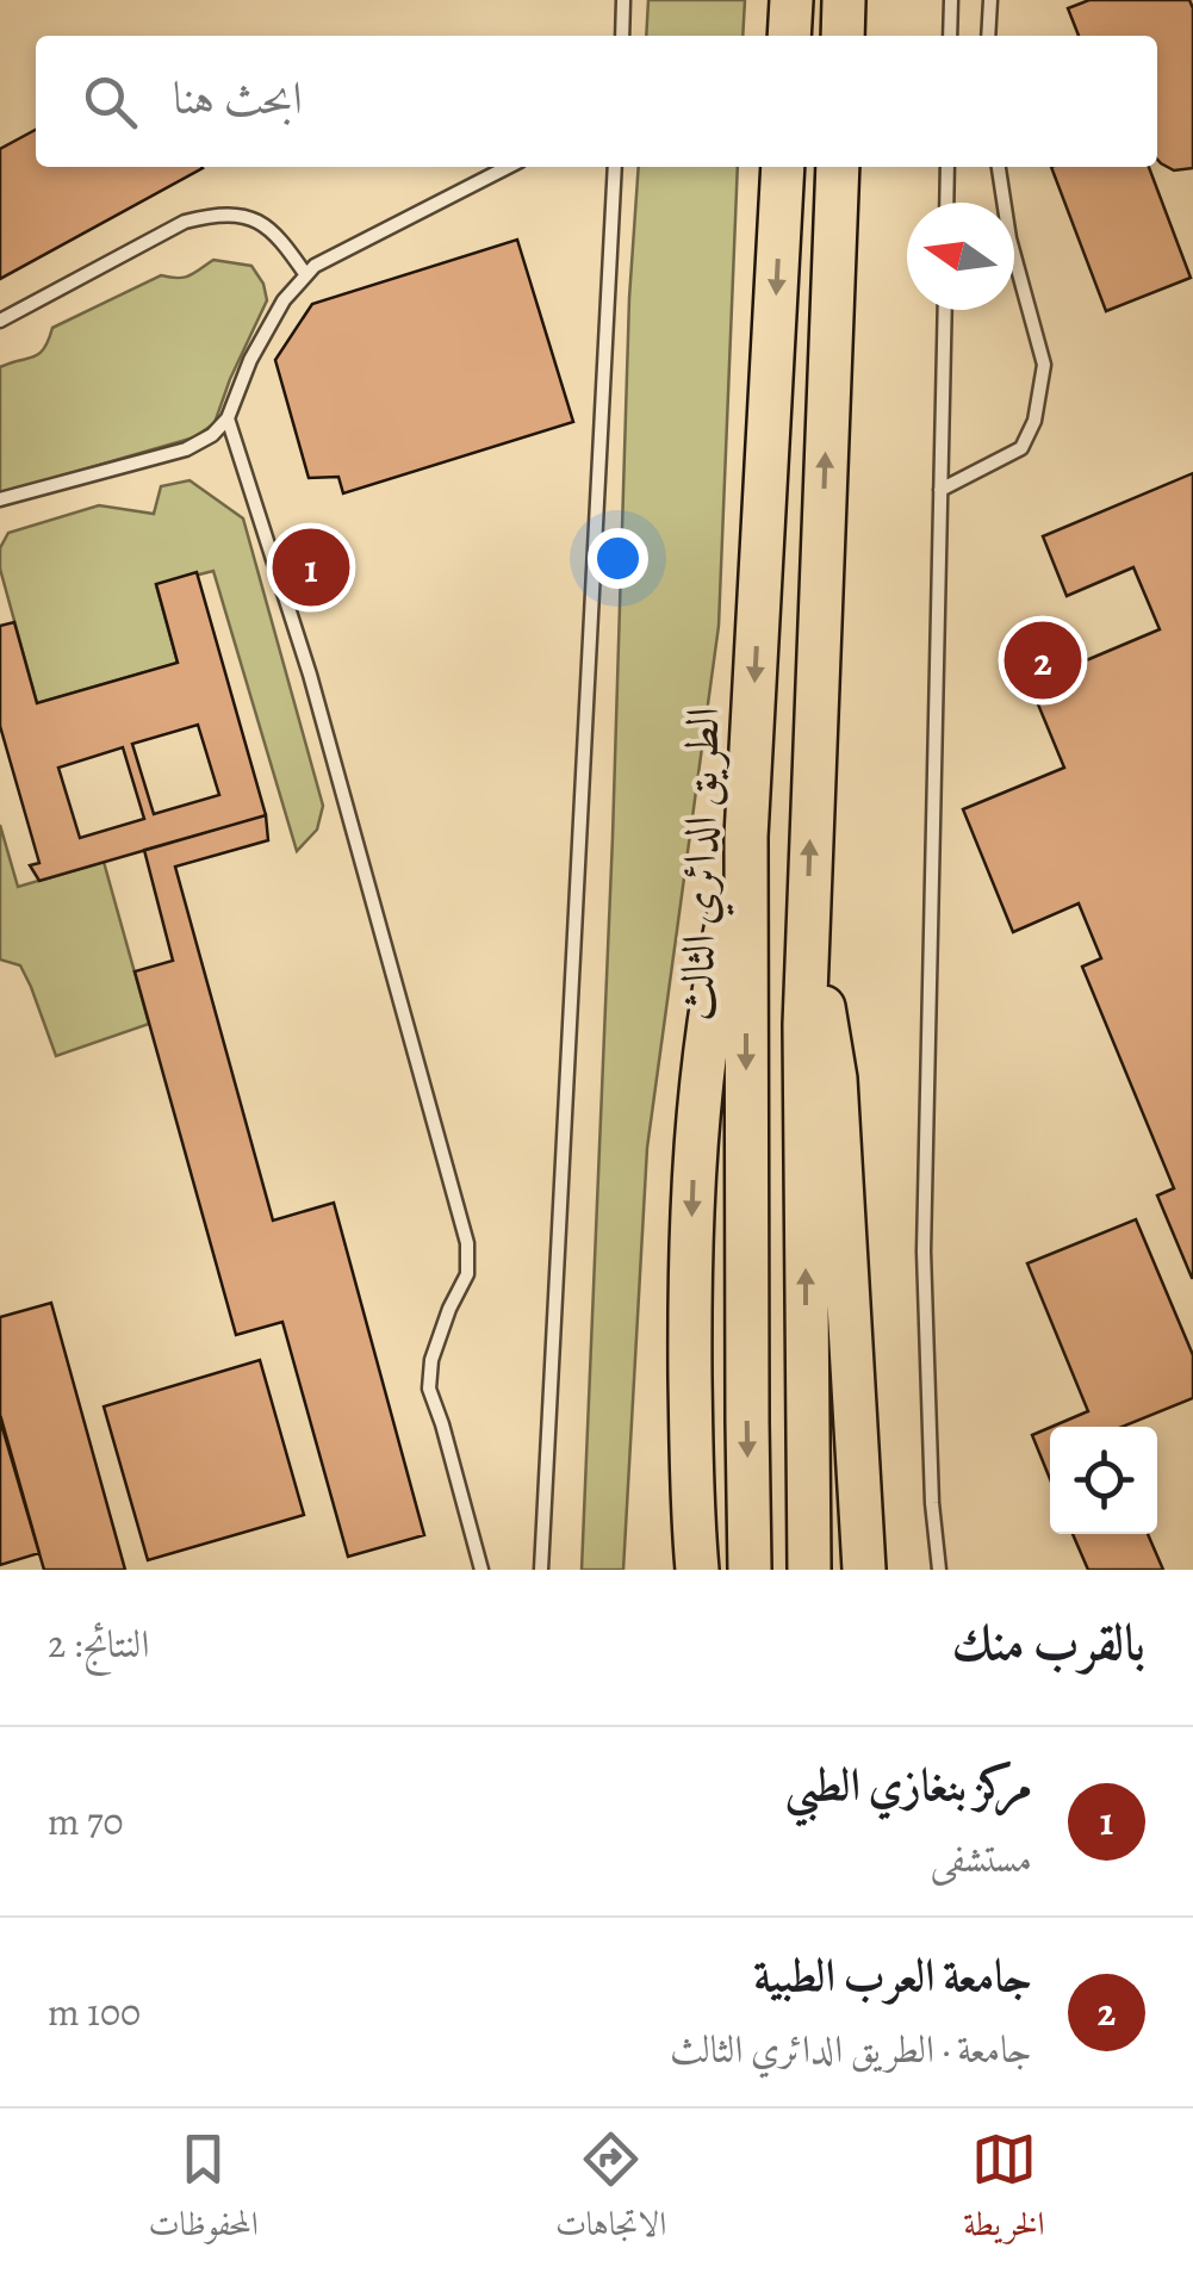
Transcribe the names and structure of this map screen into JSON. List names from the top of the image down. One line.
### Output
{"streets":{"highway":["الطريق الدائري الثالث"]},"north":"left","page":{"search":"ابحث هنا","pins":["1","2"],"heading":["بالقرب منك","النتائج: 2"],"list":[{"mark":"1","name":"مركز بنغازي الطبي","note":"مستشفى","value":"70 m"},{"mark":"2","name":"جامعة العرب الطبية","note":"جامعة · الطريق الدائري الثالث","value":"100 m"}],"nav":["الخريطة","الاتجاهات","المحفوظات"]}}
